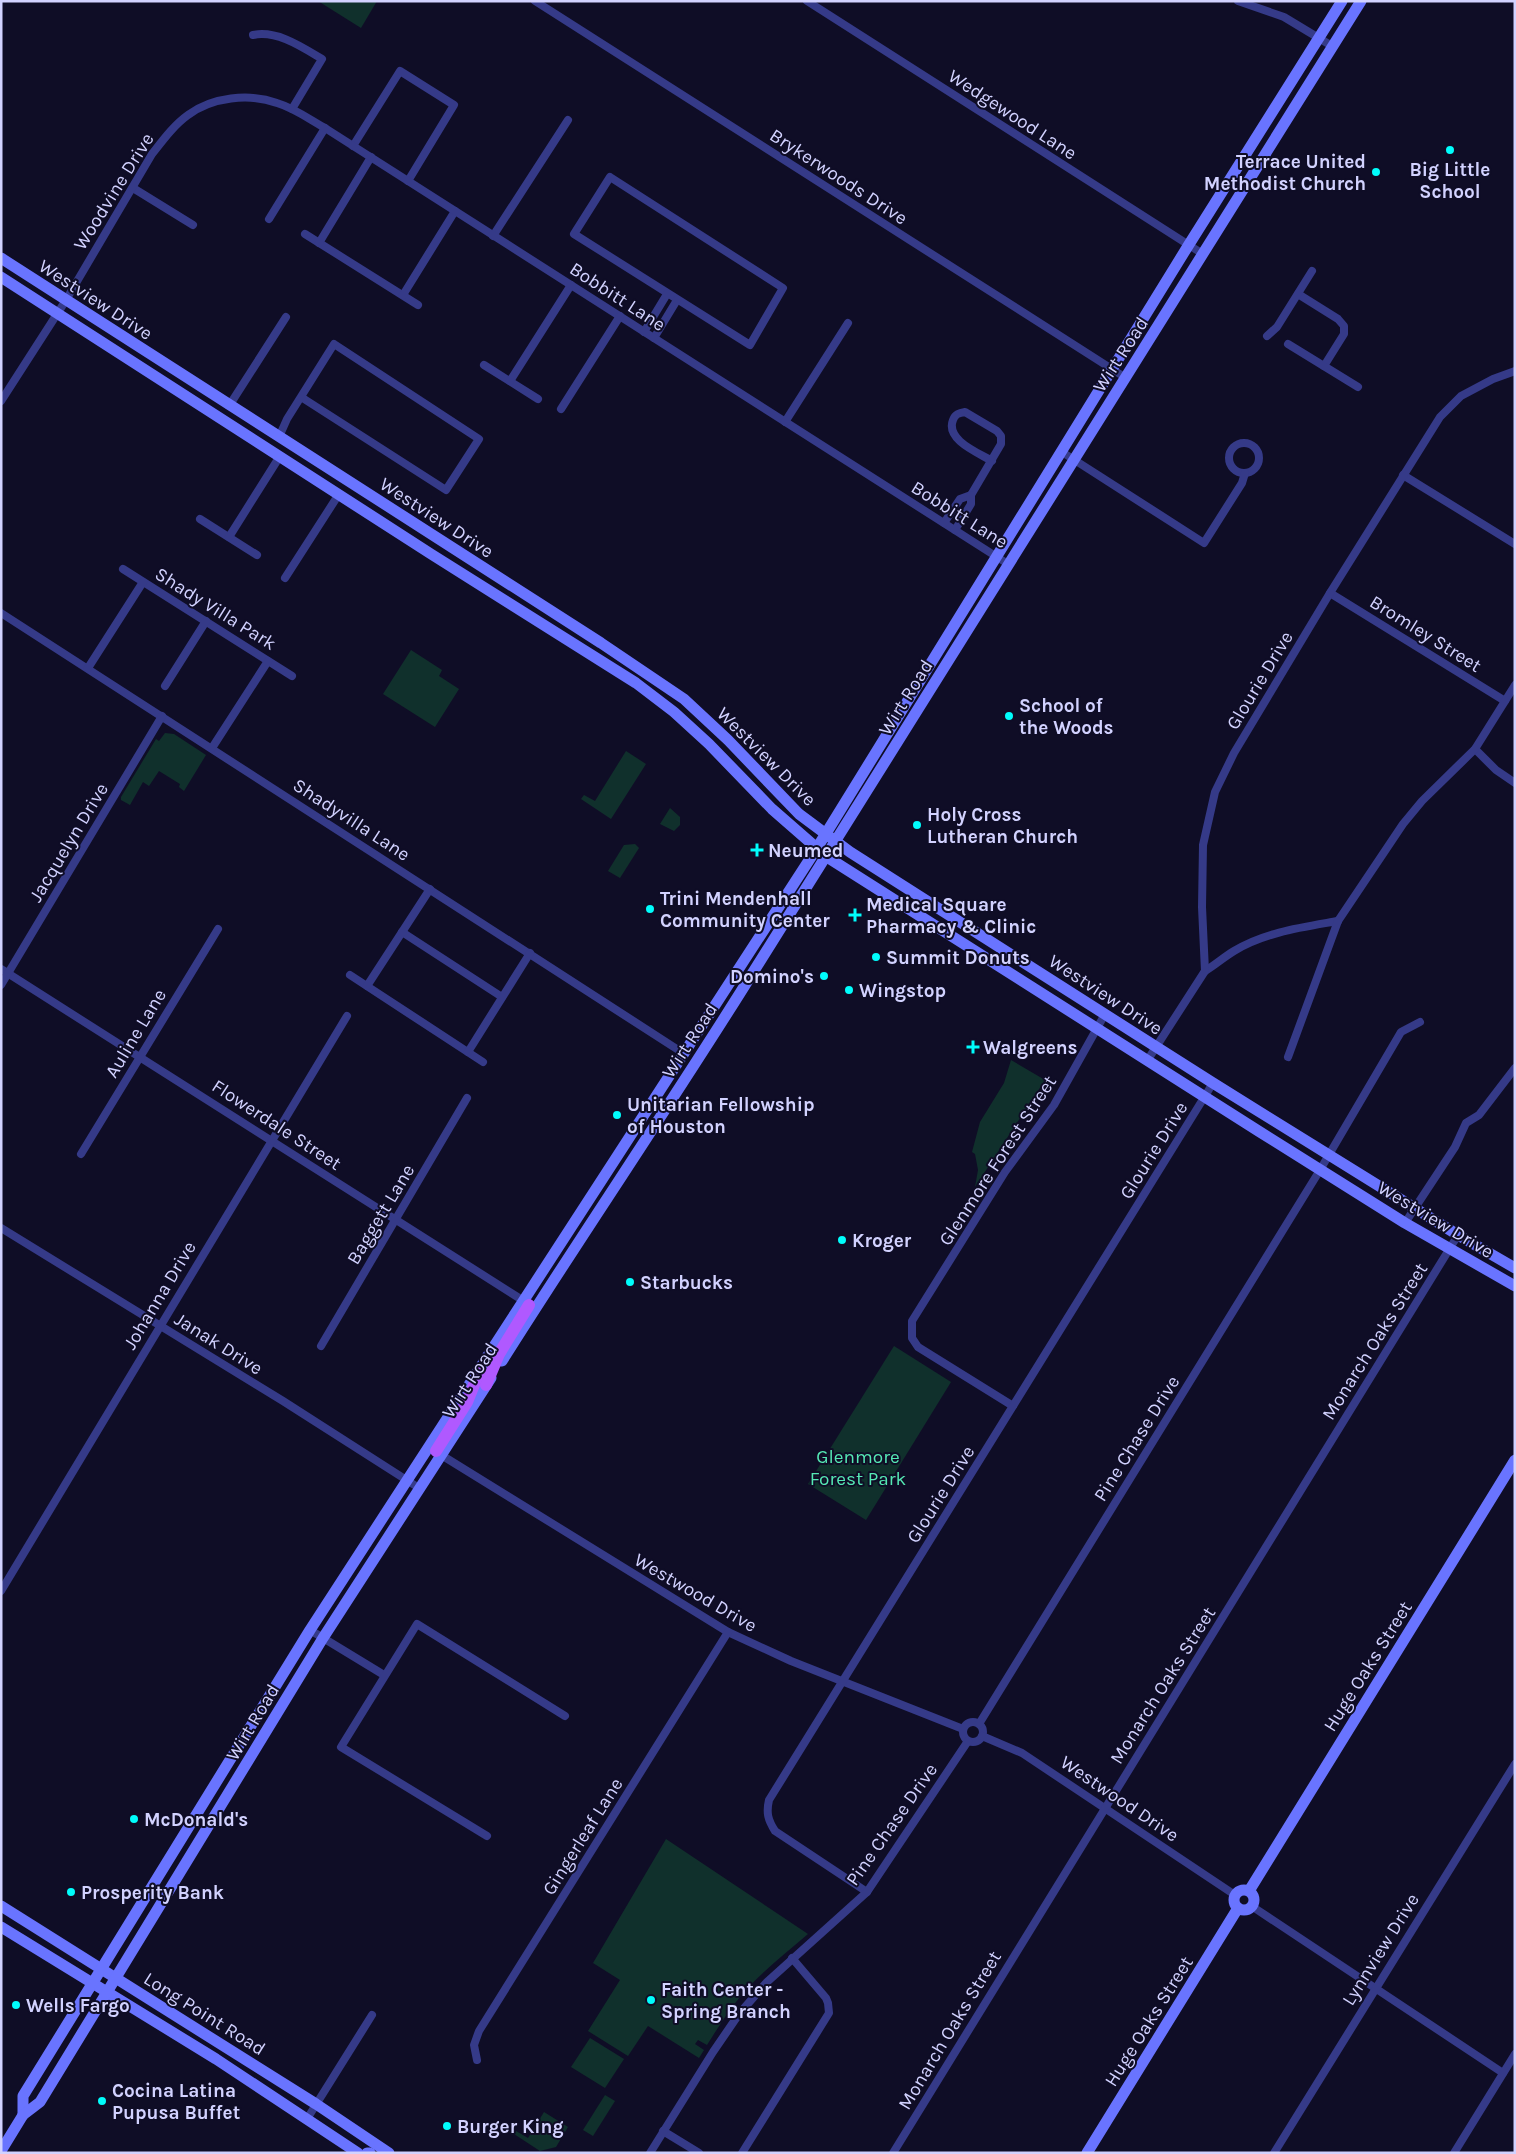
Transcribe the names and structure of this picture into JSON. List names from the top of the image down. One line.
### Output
{"streets":{"main road":["Westview Drive","Wirt Road","Huge Oaks Street","Long Point Road"],"street":["Wedgewood Lane","Brykerwoods Drive","Woodvine Drive","Bobbitt Lane","Shady Villa Park","Bromley Street","Glourie Drive","Shadyvilla Lane","Jacquelyn Drive","Auline Lane","Flowerdale Street","Glenmore Forest Street","Baggett Lane","Johanna Drive","Monarch Oaks Street","Janak Drive","Pine Chase Drive","Westwood Drive","Gingerleaf Lane","Lynnview Drive"]},"crossings":[["Wedgewood Lane","Wirt Road"],["Brykerwoods Drive","Wirt Road"],["Woodvine Drive","Bobbitt Lane"],["Woodvine Drive","Westview Drive"],["Bobbitt Lane","Wirt Road"],["Westview Drive","Wirt Road"],["Westview Drive","Glourie Drive"],["Westview Drive","Glenmore Forest Street"],["Westview Drive","Monarch Oaks Street"],["Westview Drive","Pine Chase Drive"],["Wirt Road","Shadyvilla Lane"],["Wirt Road","Flowerdale Street"],["Wirt Road","Janak Drive"],["Wirt Road","Westwood Drive"],["Wirt Road","Long Point Road"],["Bromley Street","Glourie Drive"],["Glourie Drive","Glenmore Forest Street"],["Glourie Drive","Pine Chase Drive"],["Glourie Drive","Westwood Drive"],["Shadyvilla Lane","Jacquelyn Drive"],["Jacquelyn Drive","Flowerdale Street"],["Auline Lane","Flowerdale Street"],["Flowerdale Street","Baggett Lane"],["Flowerdale Street","Johanna Drive"],["Johanna Drive","Janak Drive"],["Monarch Oaks Street","Westwood Drive"],["Pine Chase Drive","Westwood Drive"],["Westwood Drive","Huge Oaks Street"],["Westwood Drive","Gingerleaf Lane"]],"parks":["Glenmore Forest Park"],"places":{"other":["Big Little School","Terrace United Methodist Church","School of the Woods","Holy Cross Lutheran Church","Trini Mendenhall Community Center","Summit Donuts","Domino's","Wingstop","Unitarian Fellowship of Houston","Kroger","Starbucks","McDonald's","Prosperity Bank","Faith Center - Spring Branch","Wells Fargo","Cocina Latina Pupusa Buffet","Burger King"],"health":["Neumed","Medical Square Pharmacy & Clinic","Walgreens"]}}
